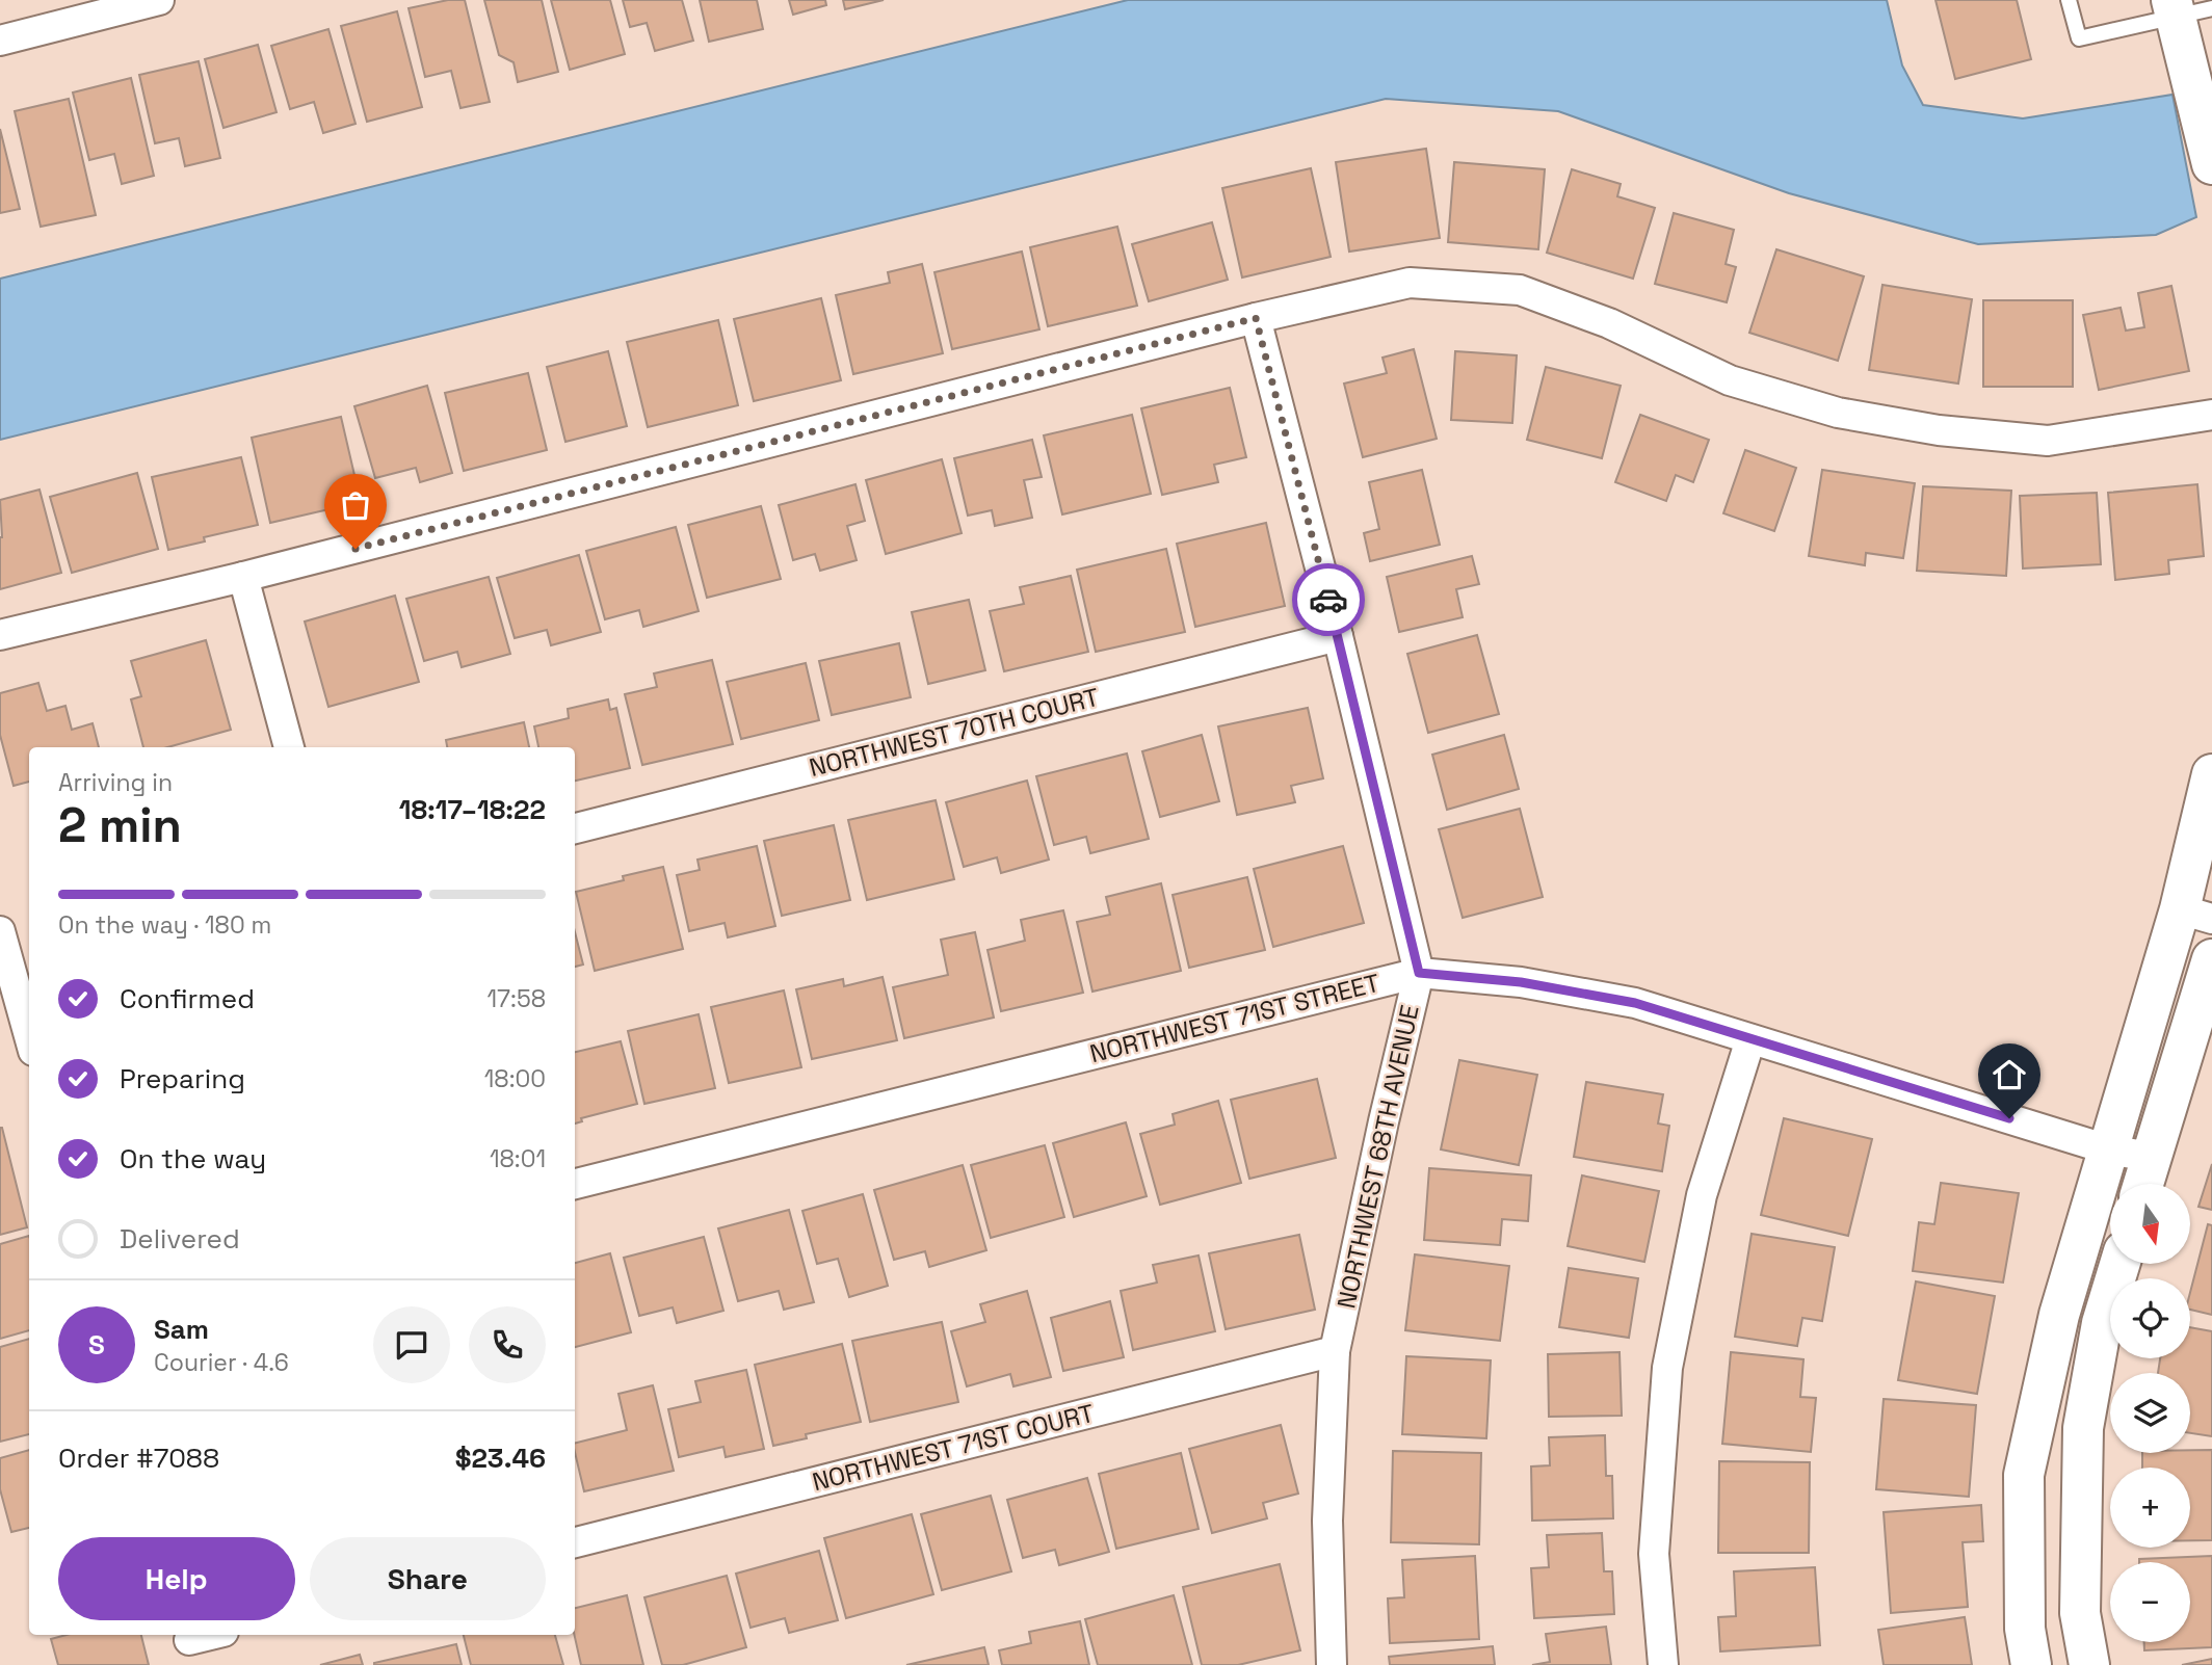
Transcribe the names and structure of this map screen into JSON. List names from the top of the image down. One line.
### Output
{"streets":{"street":["NORTHWEST 70TH COURT","NORTHWEST 71ST STREET","NORTHWEST 68TH AVENUE","NORTHWEST 71ST COURT"]},"crossings":[["NORTHWEST 70TH COURT","NORTHWEST 68TH AVENUE"],["NORTHWEST 71ST STREET","NORTHWEST 68TH AVENUE"],["NORTHWEST 68TH AVENUE","NORTHWEST 71ST COURT"]],"north":"bottom","page":{"heading":["2 min","Arriving in","18:17–18:22"],"panel":["Sam","Courier · 4.6","Order #7088","$23.46"],"bar":"On the way · 180 m","list":[["Confirmed","17:58"],["Preparing","18:00"],["On the way","18:01"],"Delivered"],"map_buttons":["+","−"],"round":"S","buttons":["Help","Share"]}}
